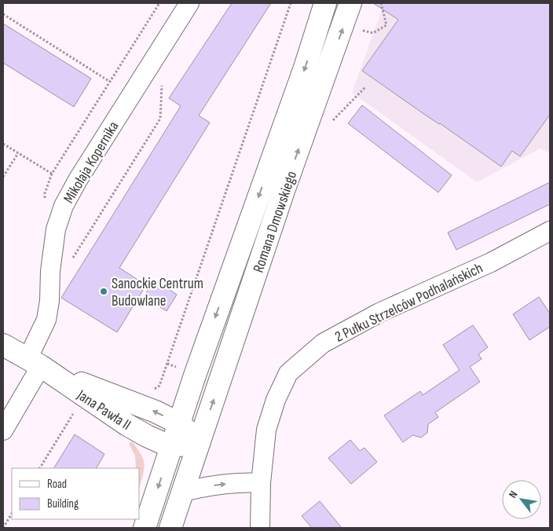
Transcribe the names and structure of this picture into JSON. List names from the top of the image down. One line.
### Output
{"streets":{"main road":["Romana Dmowskiego","Jana Pawła II"],"street":["Mikołaja Kopernika","2 Pułku Strzelców Podhalańskich"]},"crossings":[["Mikołaja Kopernika","Jana Pawła II"],["Romana Dmowskiego","Jana Pawła II"]],"places":["Sanockie Centrum Budowlane"],"legend":["Road","Building"],"north":"top left"}
